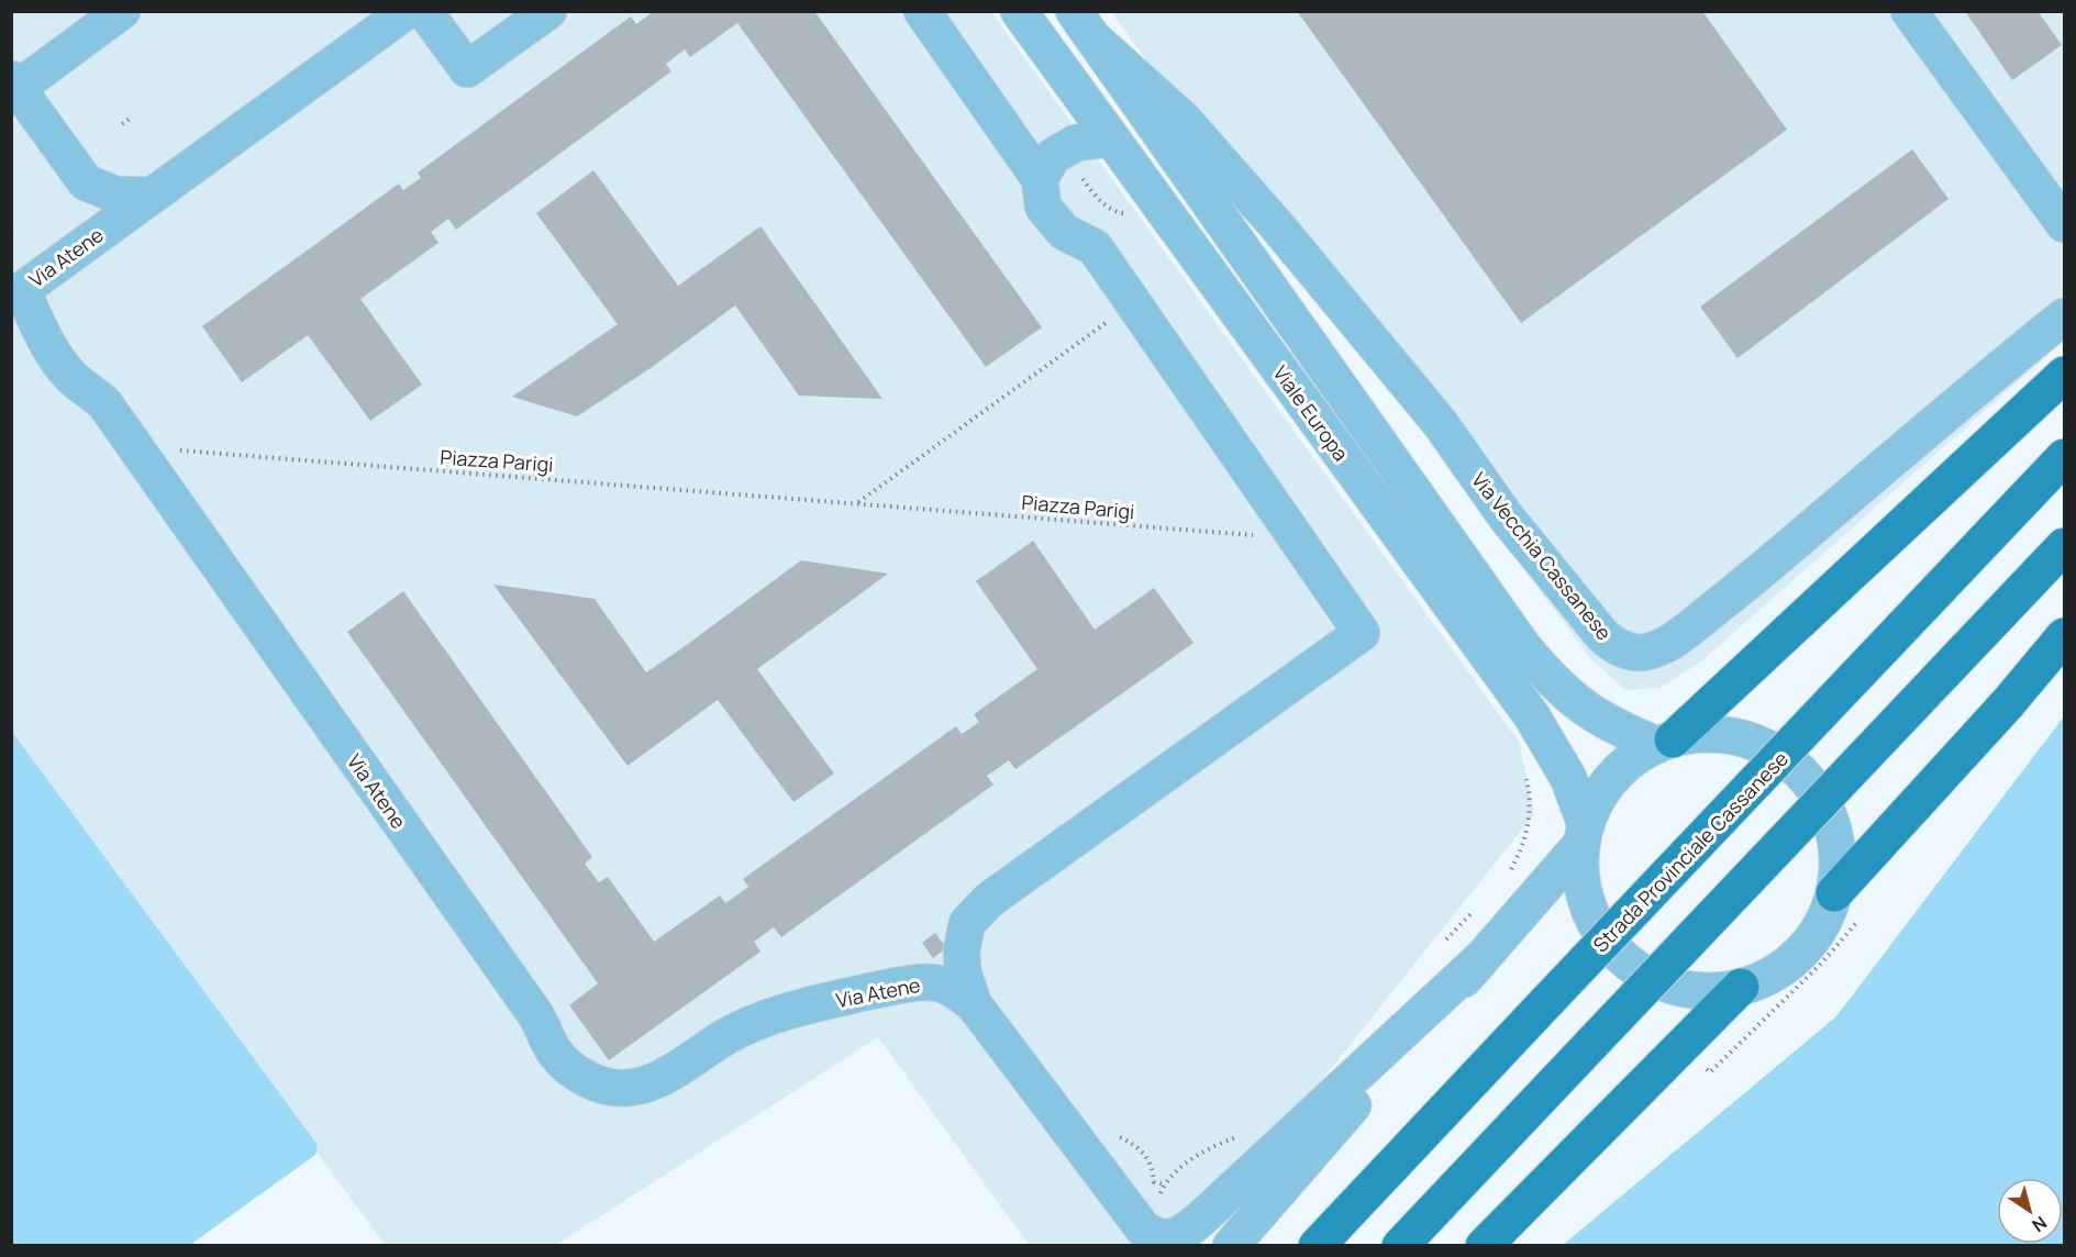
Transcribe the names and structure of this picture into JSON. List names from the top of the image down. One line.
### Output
{"streets":{"main road":["Strada Provinciale Cassanese"],"street":["Via Atene","Viale Europa","Via Vecchia Cassanese"],"path":["Piazza Parigi"]},"crossings":[["Via Atene","Piazza Parigi"],["Viale Europa","Via Vecchia Cassanese"]],"north":"bottom right"}
